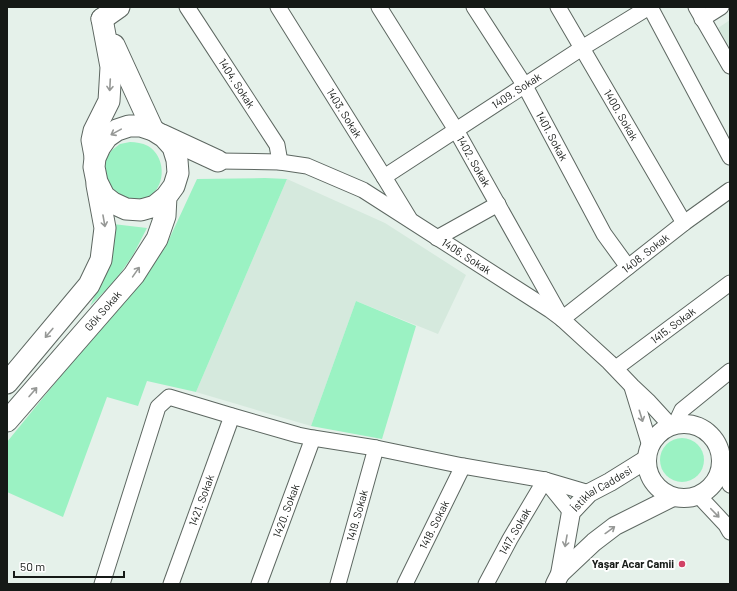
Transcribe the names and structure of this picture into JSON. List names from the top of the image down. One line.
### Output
{"streets":{"main road":["Gök Sokak"],"street":["1404. Sokak","1409. Sokak","1403. Sokak","1400. Sokak","1401. Sokak","1402. Sokak","1408. Sokak","1406. Sokak","1415. Sokak","İstiklal Caddesi","1421. Sokak","1420. Sokak","1419. Sokak","1418. Sokak","1417. Sokak"]},"crossings":[["1404. Sokak","1406. Sokak"],["1409. Sokak","1403. Sokak"],["1409. Sokak","1400. Sokak"],["1409. Sokak","1401. Sokak"],["1409. Sokak","1402. Sokak"],["1403. Sokak","1406. Sokak"],["1400. Sokak","1408. Sokak"],["1401. Sokak","1408. Sokak"],["1402. Sokak","1408. Sokak"],["1402. Sokak","1406. Sokak"],["1408. Sokak","1406. Sokak"],["1406. Sokak","1415. Sokak"],["1406. Sokak","İstiklal Caddesi"]],"places":["Yaşar Acar Camii"],"scale_bar":"50 m"}
